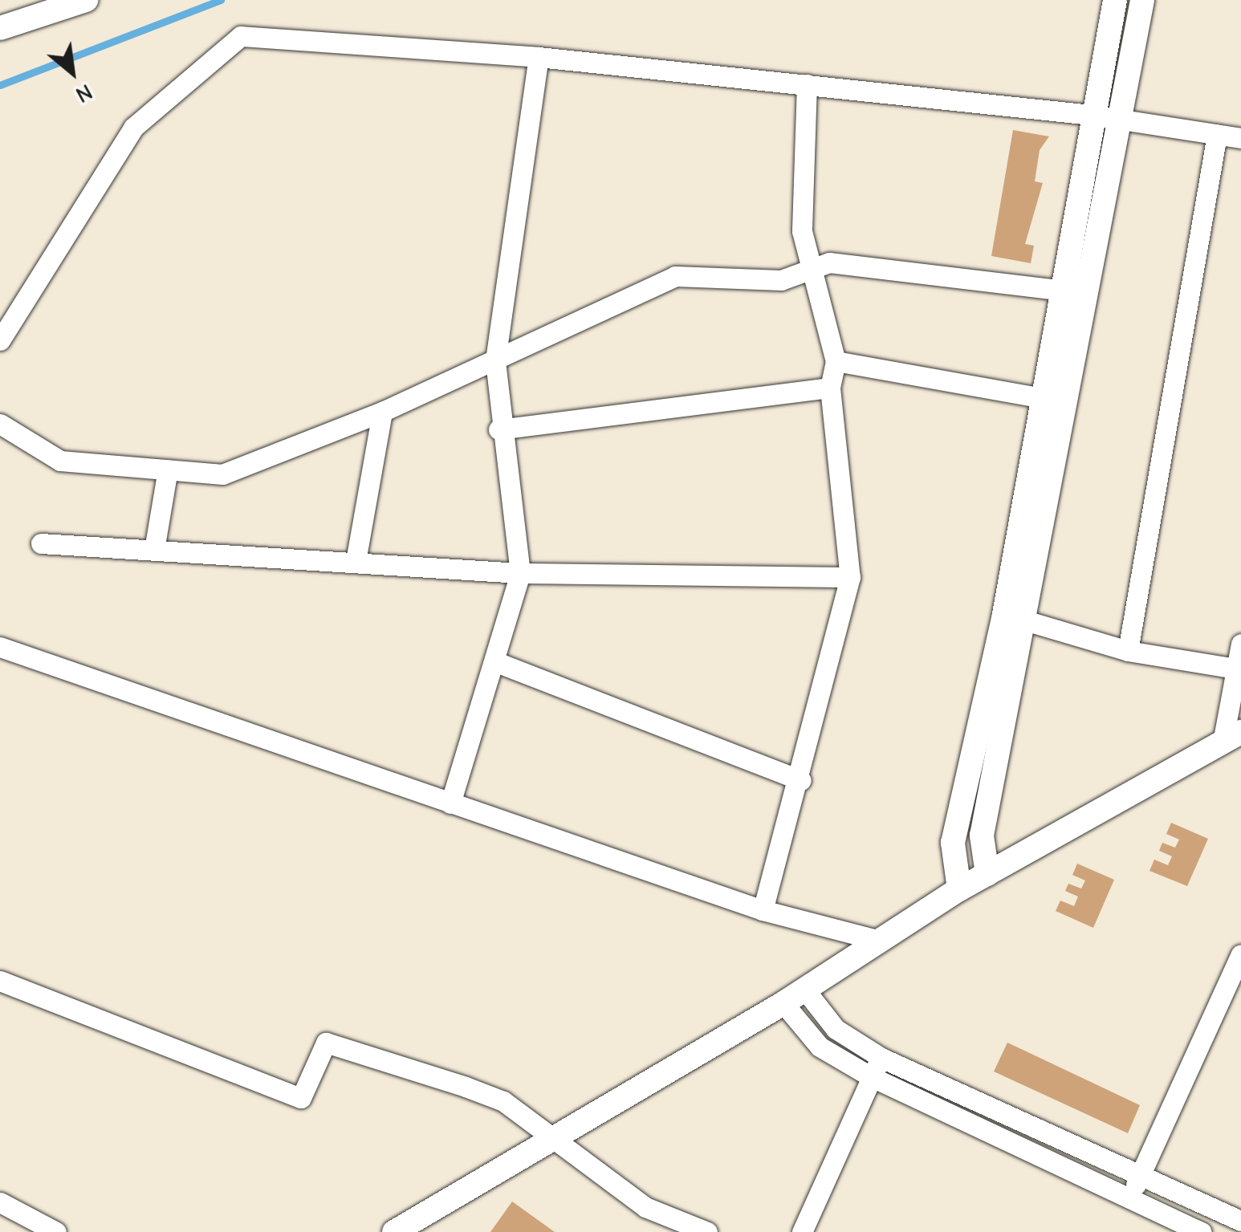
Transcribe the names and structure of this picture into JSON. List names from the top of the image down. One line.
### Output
{"north":"bottom right"}
